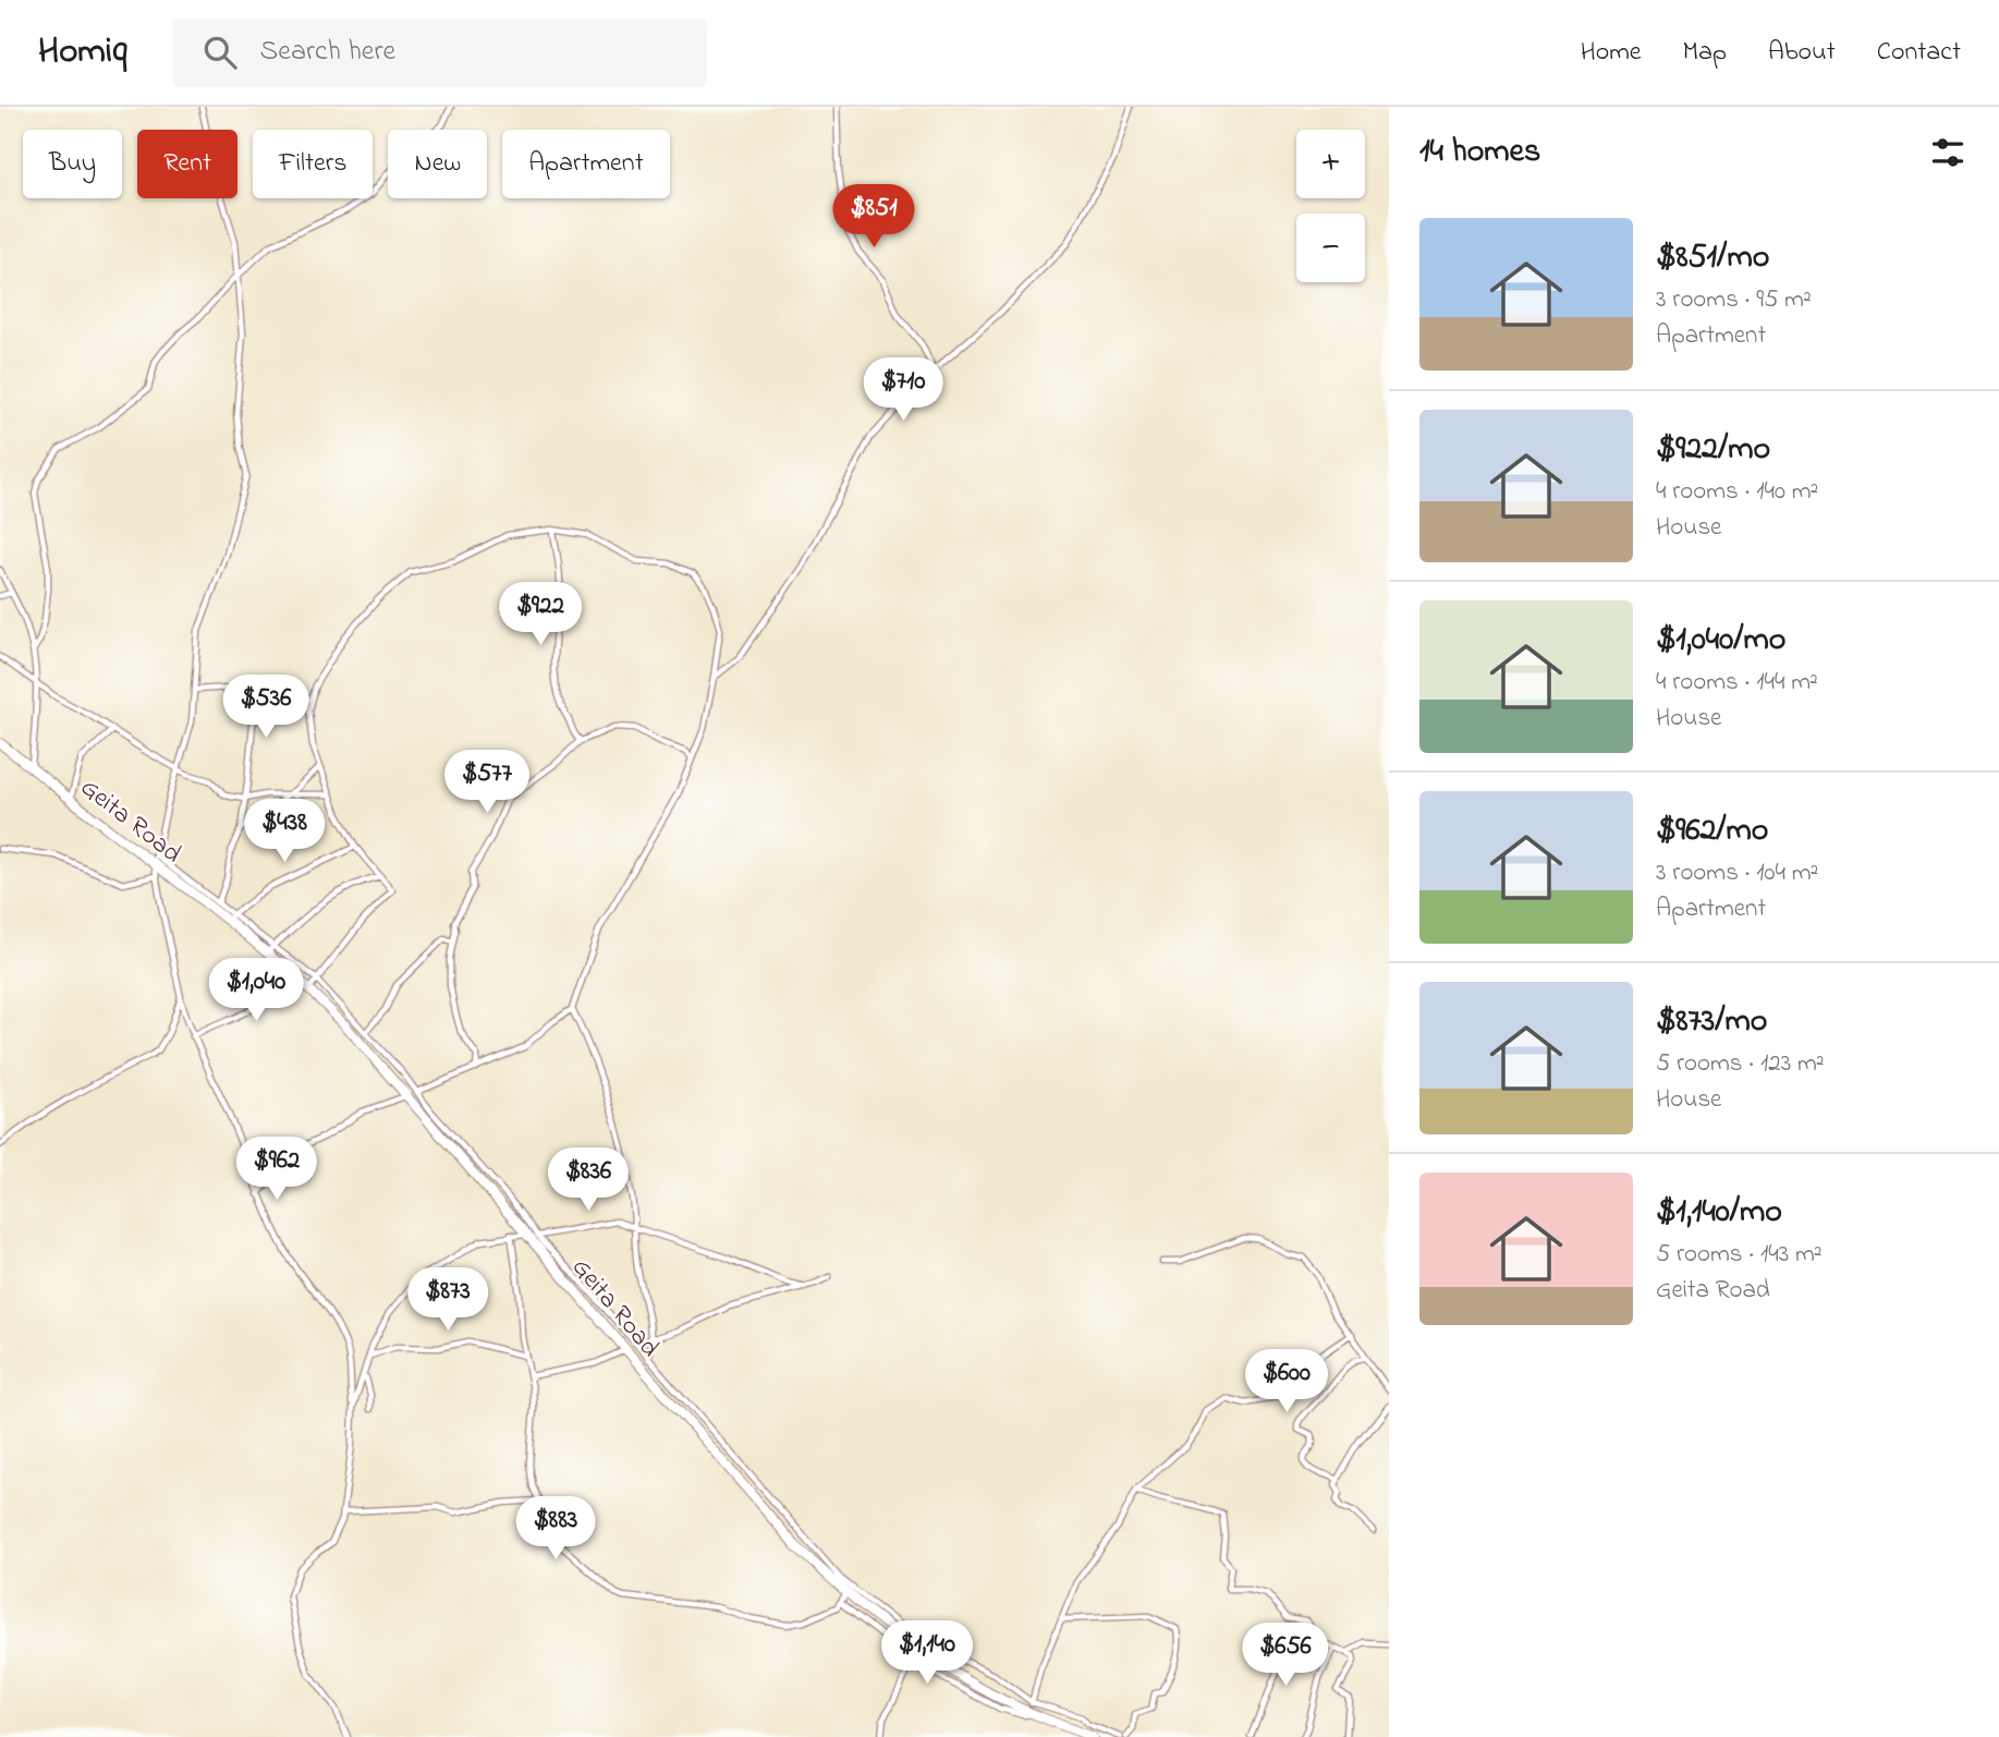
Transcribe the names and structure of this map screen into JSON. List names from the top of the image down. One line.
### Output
{"streets":{"highway":["Geita Road"]},"page":{"header":"Homiq","search":"Search here","nav":["Home","Map","About","Contact"],"heading":"14 homes","map_buttons":["+","−"],"chip":["Buy","Rent","Filters","New","Apartment"],"price":["$851","$710","$922","$536","$577","$438","$1,040","$962","$836","$873","$600","$883","$1,140","$656"],"list":[{"name":"$851/mo","note":"3 rooms · 95 m² · Apartment"},{"name":"$922/mo","note":"4 rooms · 140 m² · House"},{"name":"$1,040/mo","note":"4 rooms · 144 m² · House"},{"name":"$962/mo","note":"3 rooms · 104 m² · Apartment"},{"name":"$873/mo","note":"5 rooms · 123 m² · House"},{"name":"$1,140/mo","note":"5 rooms · 143 m² · Geita Road"}]}}
